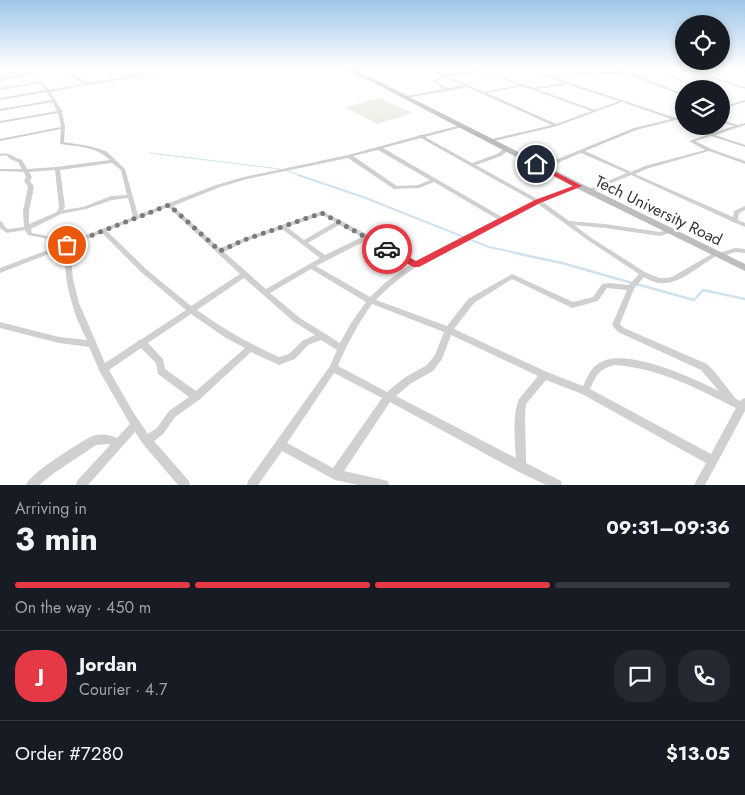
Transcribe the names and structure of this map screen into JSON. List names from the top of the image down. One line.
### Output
{"streets":{"street":["Tech University Road"]},"page":{"heading":["3 min","Arriving in","09:31–09:36"],"panel":["Jordan","Courier · 4.7","Order #7280","$13.05"],"bar":"On the way · 450 m","round":"J"}}
